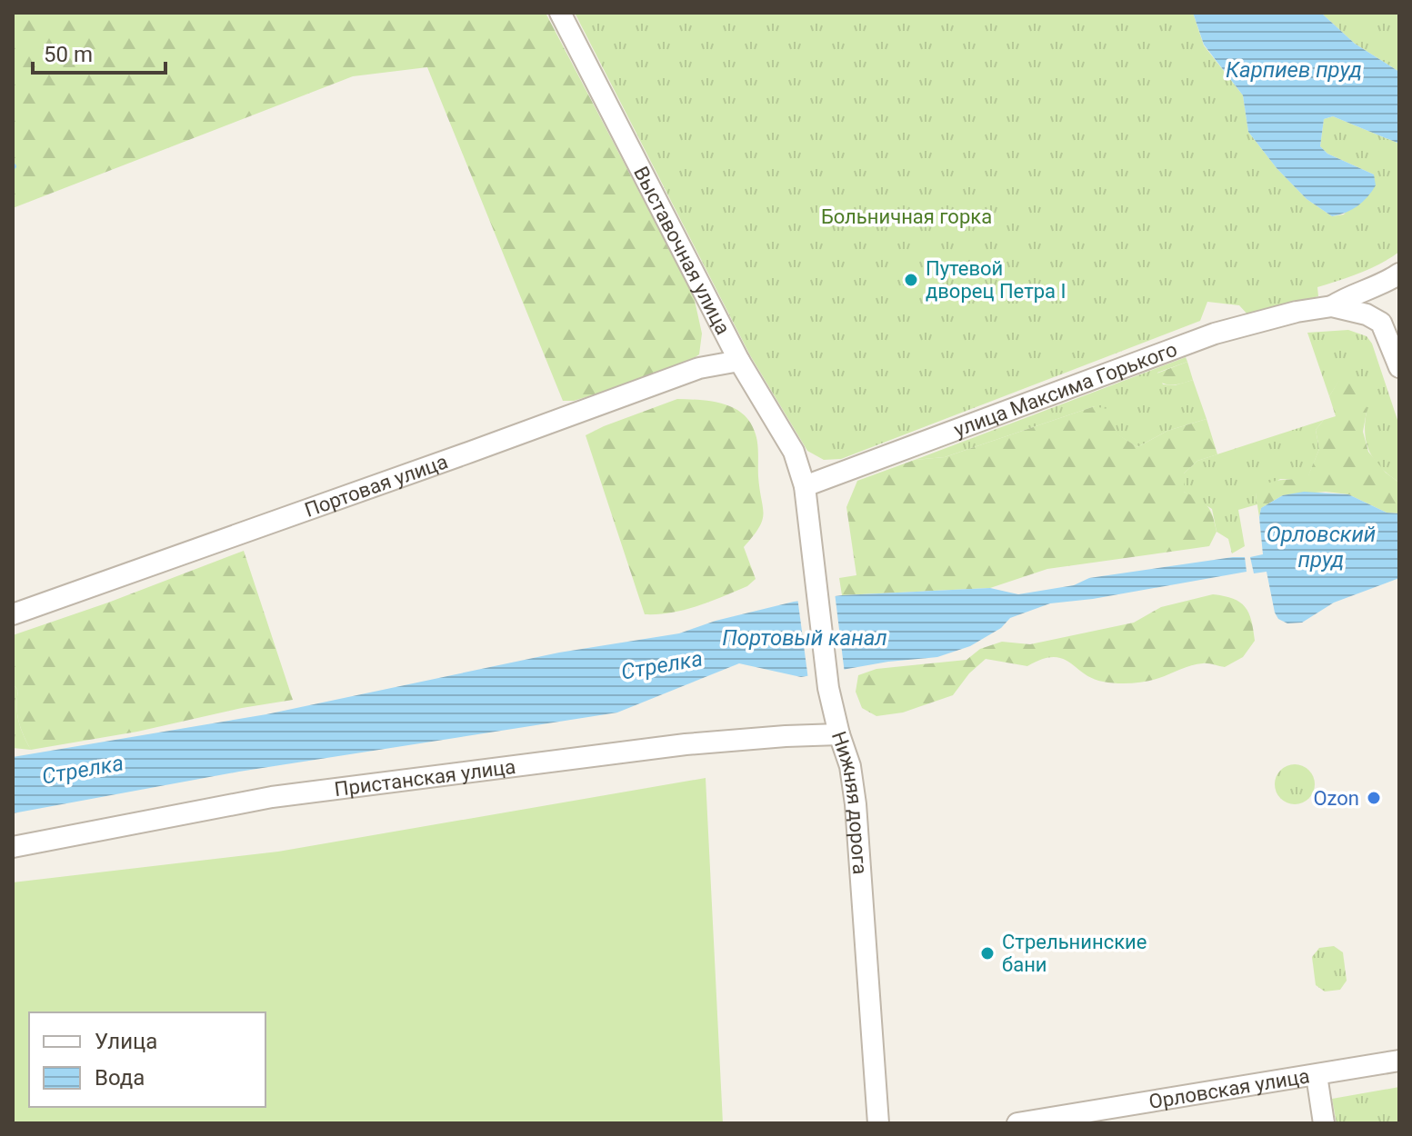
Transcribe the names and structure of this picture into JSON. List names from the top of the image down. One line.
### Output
{"streets":{"street":["Выставочная улица","улица Максима Горького","Портовая улица","Пристанская улица","Нижняя дорога","Орловская улица"]},"crossings":[["Выставочная улица","улица Максима Горького"],["Выставочная улица","Портовая улица"],["Выставочная улица","Нижняя дорога"],["улица Максима Горького","Нижняя дорога"],["Пристанская улица","Нижняя дорога"]],"water":["Карпиев пруд","Орловский пруд","Портовый канал","Стрелка"],"parks":["Больничная горка"],"places":["Путевой дворец Петра I","Ozon","Стрельнинские бани"],"legend":["Улица","Вода"],"scale_bar":"50 m"}
